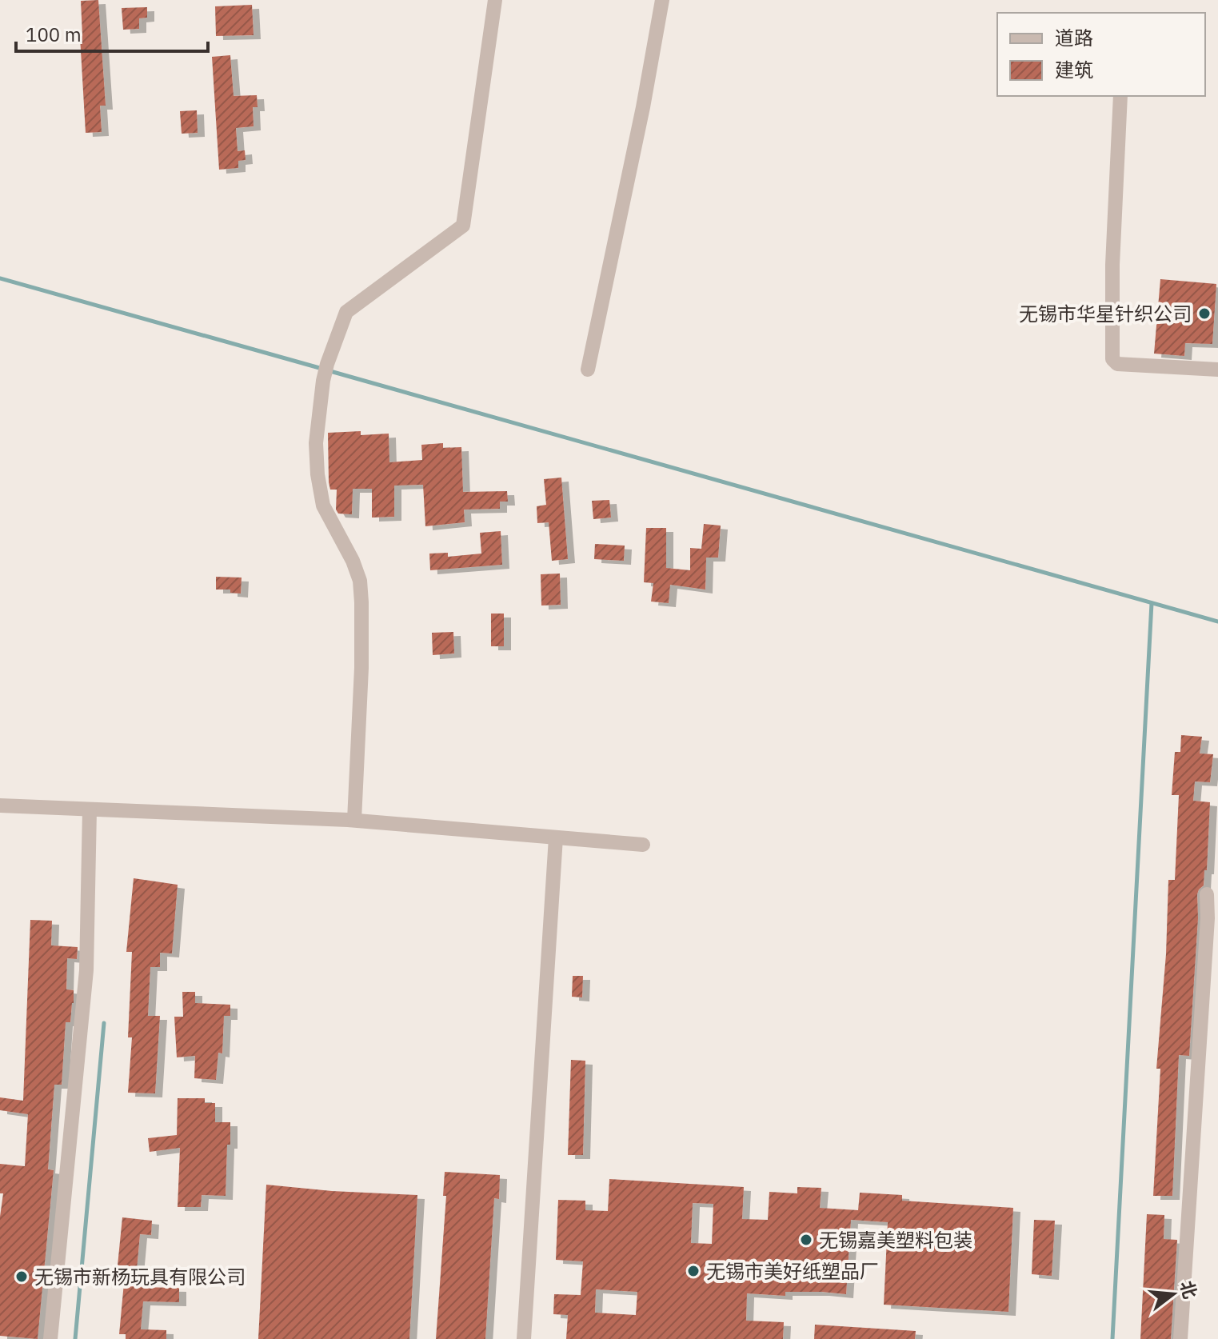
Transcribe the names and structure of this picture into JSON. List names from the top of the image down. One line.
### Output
{"places":["无锡市华星针织公司","无锡嘉美塑料包装","无锡市美好纸塑品厂","无锡市新杨玩具有限公司"],"legend":["道路","建筑"],"scale_bar":"100 m","north":"right"}
